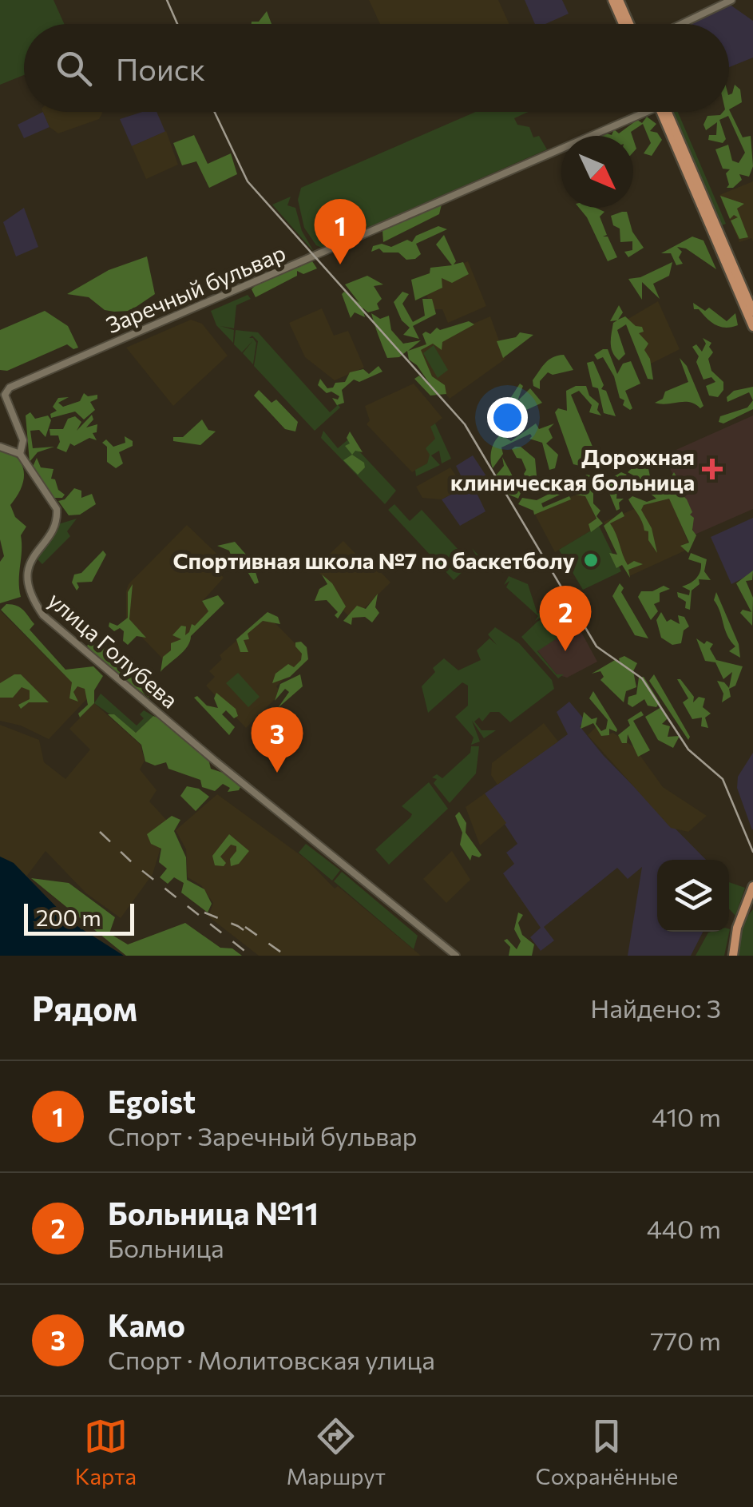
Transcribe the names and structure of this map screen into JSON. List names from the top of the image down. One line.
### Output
{"streets":{"street":["Заречный бульвар","улица Голубева"]},"crossings":[["Заречный бульвар","улица Голубева"]],"places":{"health":["Дорожная клиническая больница"],"other":["Спортивная школа №7 по баскетболу"]},"scale_bar":"200 m","north":"bottom right","page":{"search":"Поиск","pins":["1","2","3"],"scale":"200 m","heading":["Рядом","Найдено: 3"],"list":[{"mark":"1","name":"Egoist","note":"Спорт · Заречный бульвар","value":"410 m"},{"mark":"2","name":"Больница №11","note":"Больница","value":"440 m"},{"mark":"3","name":"Камо","note":"Спорт · Молитовская улица","value":"770 m"}],"nav":["Карта","Маршрут","Сохранённые"]}}
